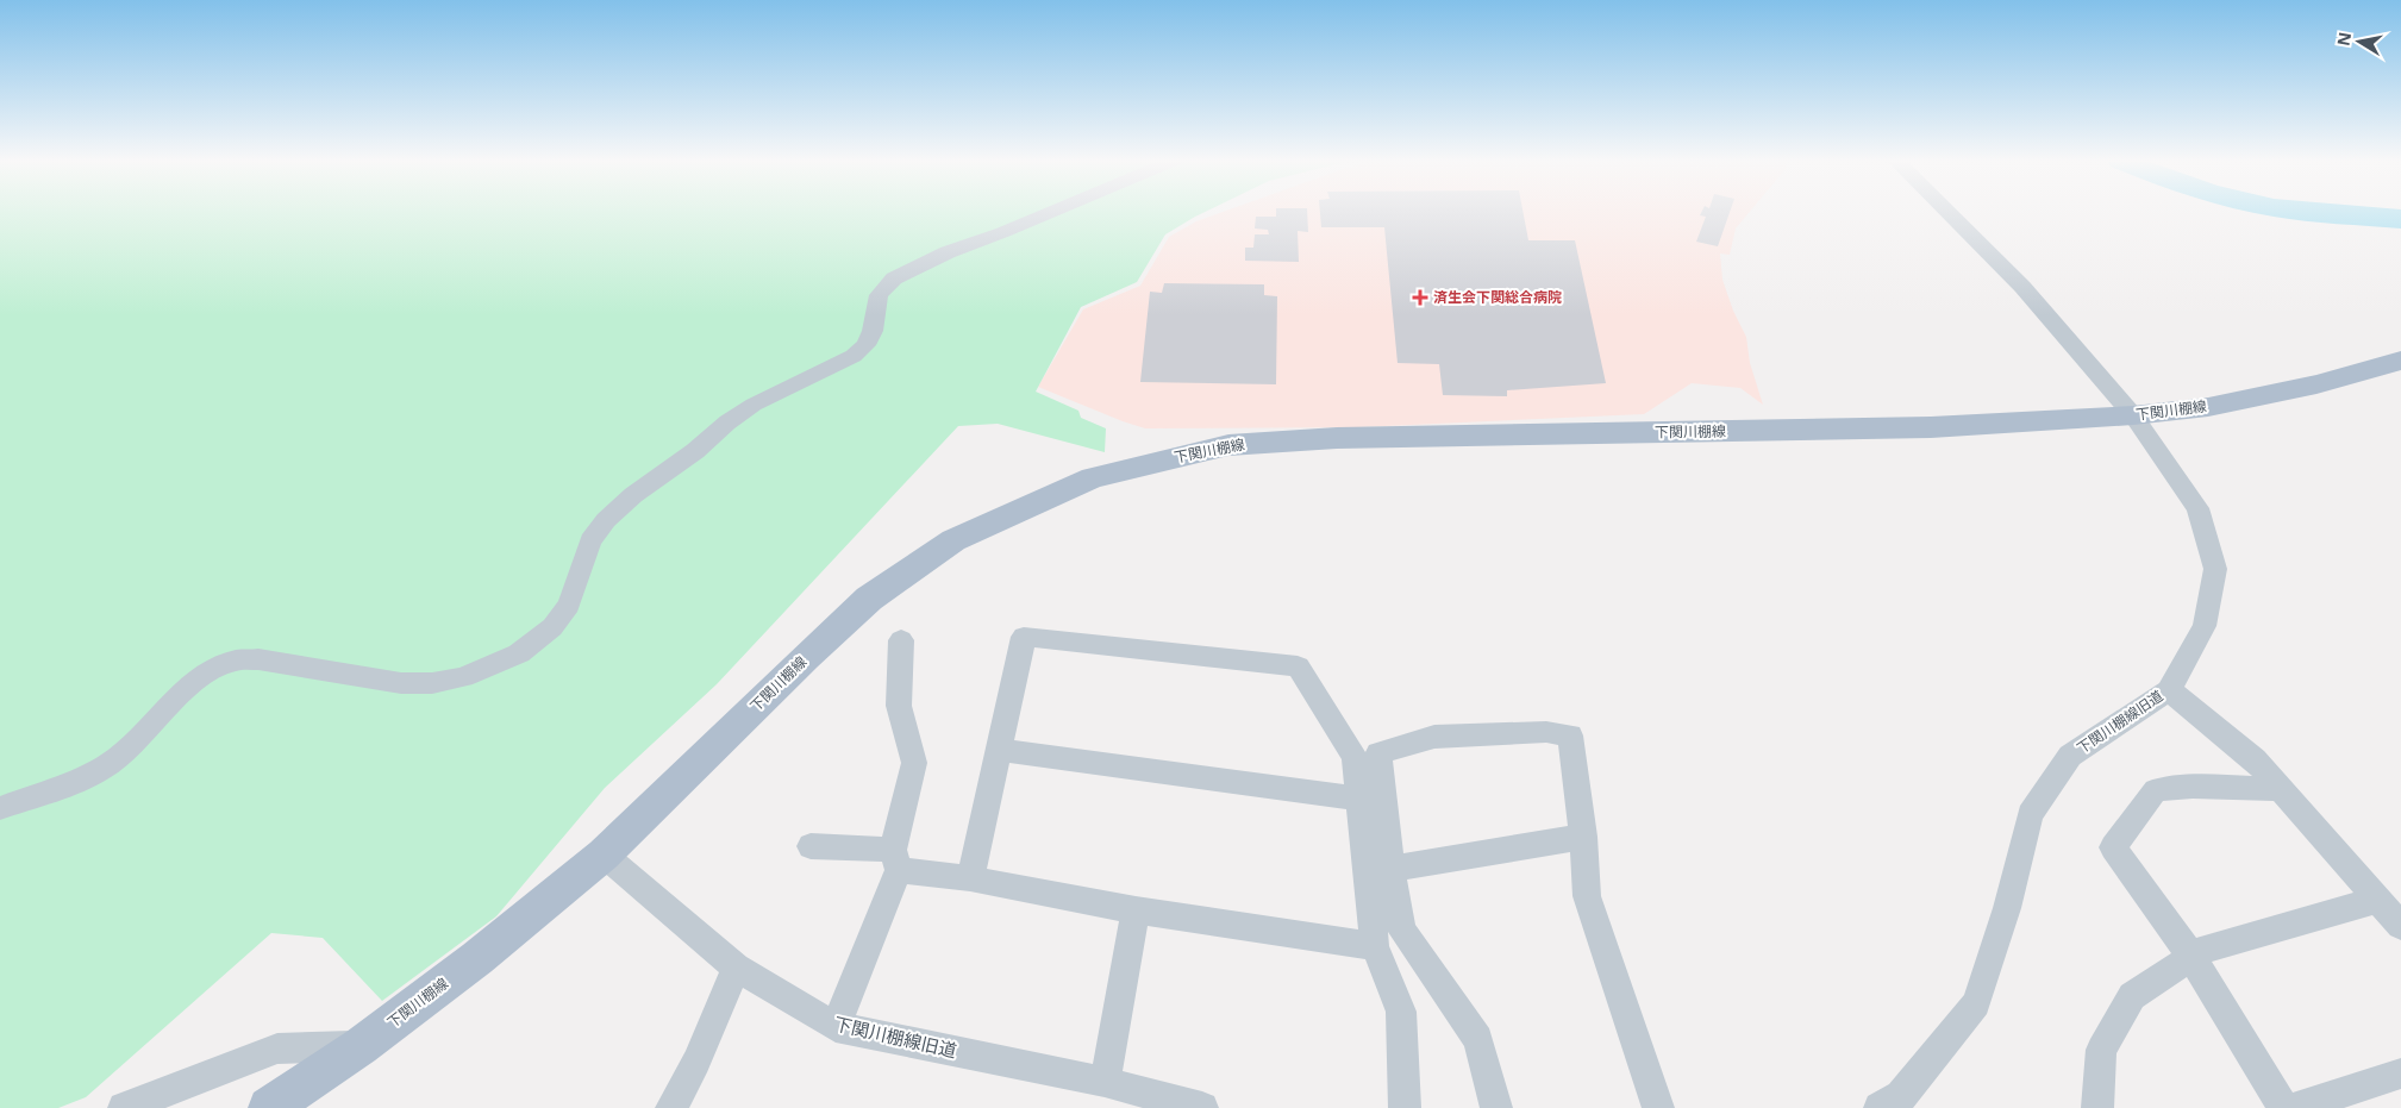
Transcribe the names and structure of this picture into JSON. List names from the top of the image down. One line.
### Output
{"streets":{"main road":["下関川棚線"],"street":["下関川棚線旧道"]},"crossings":[["下関川棚線","下関川棚線旧道"]],"places":{"health":["済生会下関総合病院"]},"north":"left"}
